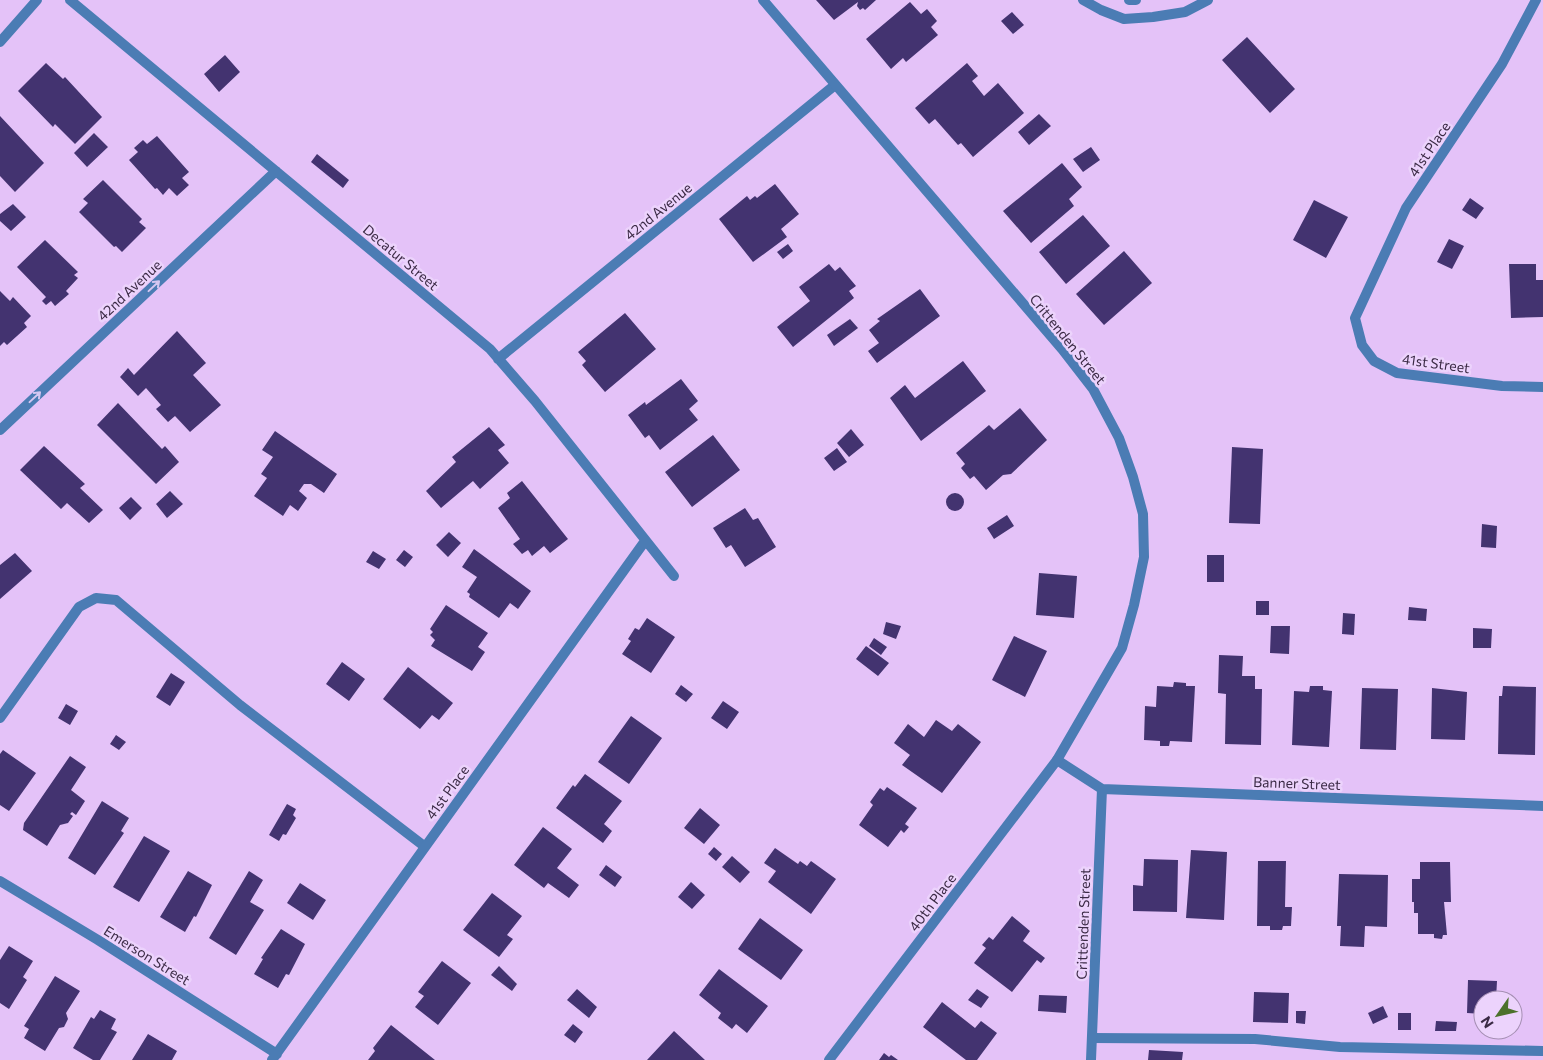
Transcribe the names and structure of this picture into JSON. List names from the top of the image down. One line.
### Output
{"streets":{"street":["41st Place","42nd Avenue","Decatur Street","Crittenden Street","41st Street","Banner Street","40th Place","Emerson Street"]},"crossings":[["41st Place","Decatur Street"],["41st Place","41st Street"],["41st Place","Emerson Street"],["42nd Avenue","Decatur Street"],["42nd Avenue","Crittenden Street"],["Crittenden Street","Banner Street"],["Crittenden Street","40th Place"]],"one_way":["42nd Avenue"],"north":"bottom left"}
